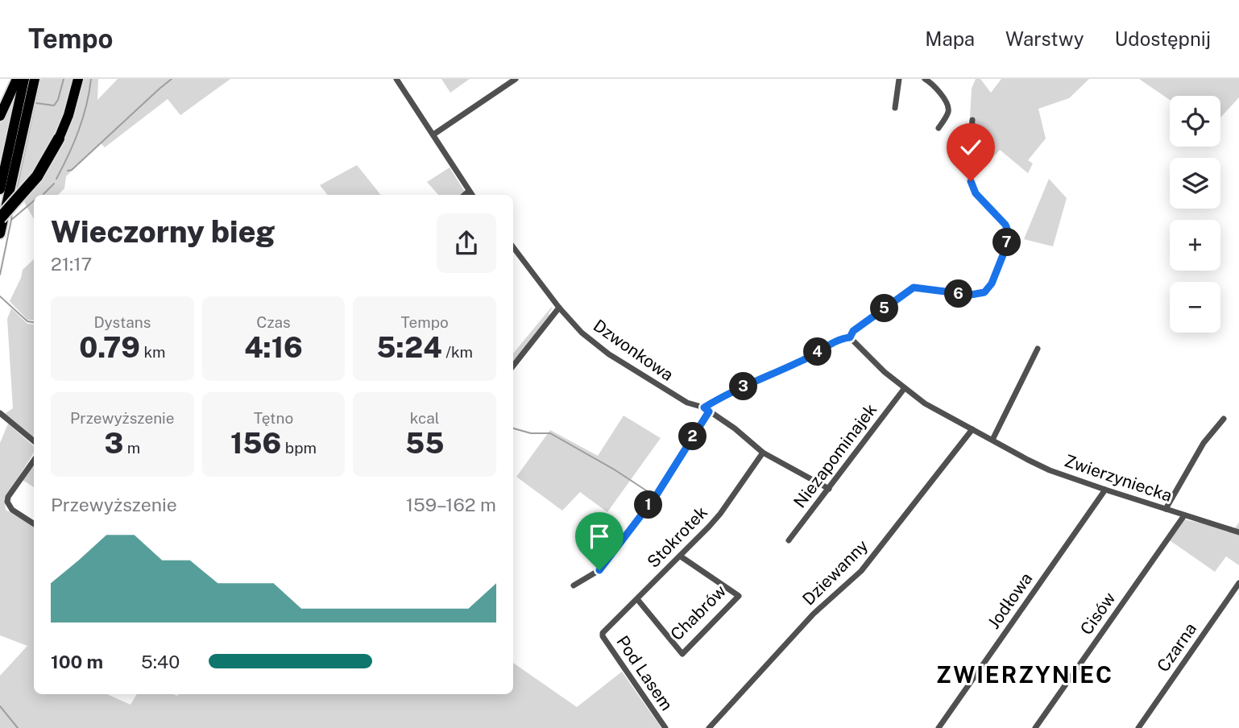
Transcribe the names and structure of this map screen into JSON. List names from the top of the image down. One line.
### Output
{"streets":{"street":["Dzwonkowa","Niezapominajek","Zwierzyniecka","Stokrotek","Dziewanny","Jodłowa","Chabrów","Cisów","Czarna","Pod Lasem"]},"crossings":[["Dzwonkowa","Niezapominajek"],["Dzwonkowa","Stokrotek"],["Niezapominajek","Zwierzyniecka"],["Zwierzyniecka","Dziewanny"],["Zwierzyniecka","Jodłowa"],["Zwierzyniecka","Cisów"],["Stokrotek","Chabrów"],["Stokrotek","Pod Lasem"]],"districts":["ZWIERZYNIEC"],"page":{"header":"Tempo","nav":["Mapa","Warstwy","Udostępnij"],"map_buttons":["+","−"],"heading":["Wieczorny bieg","21:17"],"pins":["7","6","5","4","3","2","1"],"stats":[["Dystans","0.79 km"],["Czas","4:16"],["Tempo","5:24 /km"],["Przewyższenie","3 m"],["Tętno","156 bpm"],["kcal","55"]],"chart":["Przewyższenie","159–162 m"],"list":[{"name":"100 m","note":"5:40"}]}}
